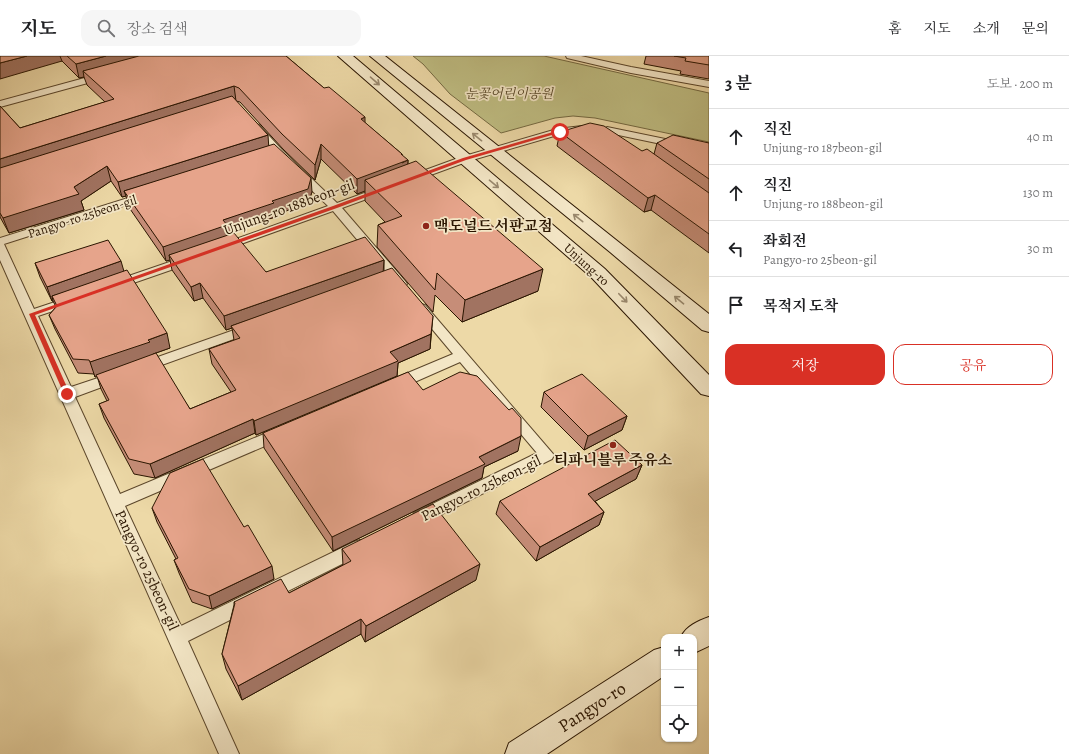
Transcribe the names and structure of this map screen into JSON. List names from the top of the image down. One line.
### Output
{"streets":{"main road":["Unjung-ro","Pangyo-ro"],"lane":["Unjung-ro 188beon-gil","Pangyo-ro 25beon-gil"]},"crossings":[["Unjung-ro 188beon-gil","Unjung-ro"]],"parks":["눈꽃어린이공원"],"places":["맥도널드 서판교점","티파니블루 주유소"],"page":{"header":"지도","search":"장소 검색","nav":["홈","지도","소개","문의"],"heading":["3 분","도보 · 200 m"],"list":[["직진","Unjung-ro 187beon-gil","40 m"],["직진","Unjung-ro 188beon-gil","130 m"],["좌회전","Pangyo-ro 25beon-gil","30 m"],"목적지 도착"],"buttons":["저장","공유"],"map_buttons":["+","−"]}}
